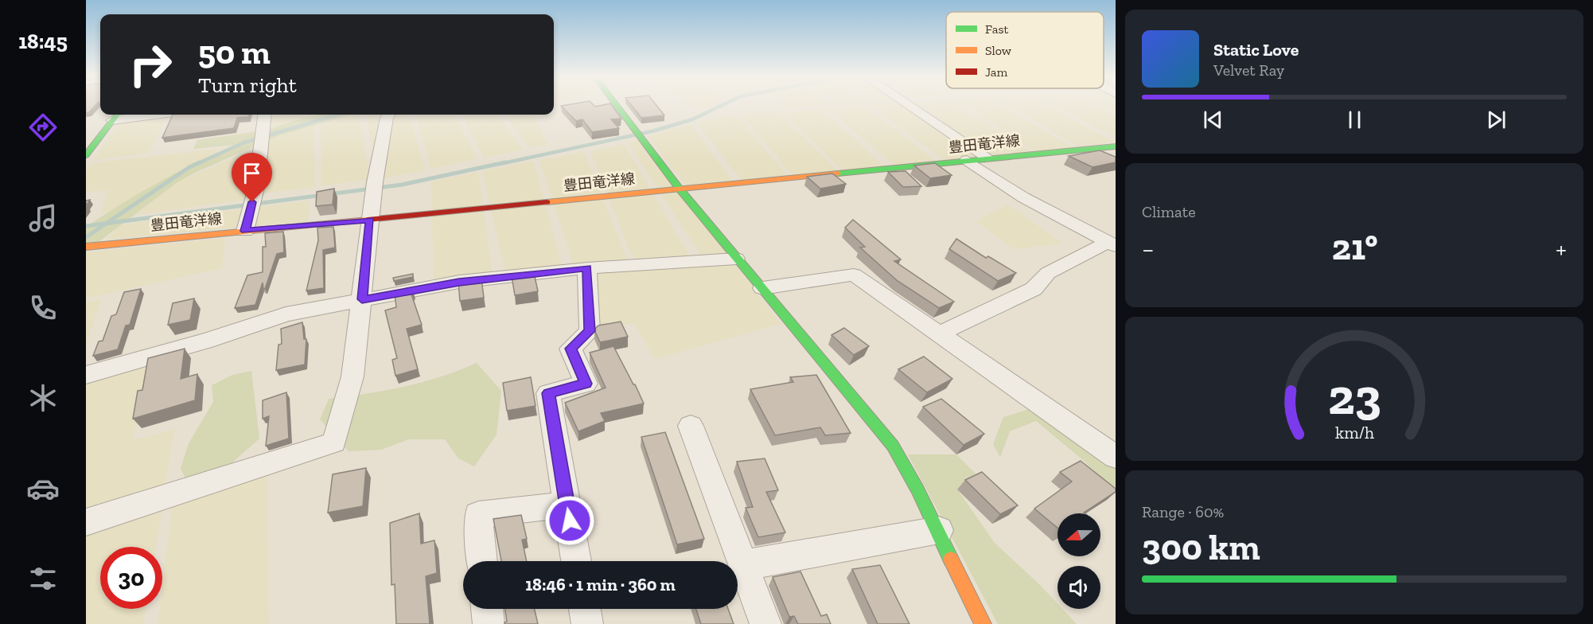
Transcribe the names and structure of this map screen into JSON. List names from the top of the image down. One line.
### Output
{"streets":{"main road":["豊田竜洋線"]},"legend":["Fast","Slow","Jam"],"north":"left","page":{"tabs":"18:45","turn":["50 m","Turn right"],"song":["Static Love","Velvet Ray"],"tile":["Climate",["Range · 60%","300 km"]],"heat":["−","21°","+"],"limit":"30","trip":"18:46 · 1 min · 360 m","gauge":["23","km/h"]}}
